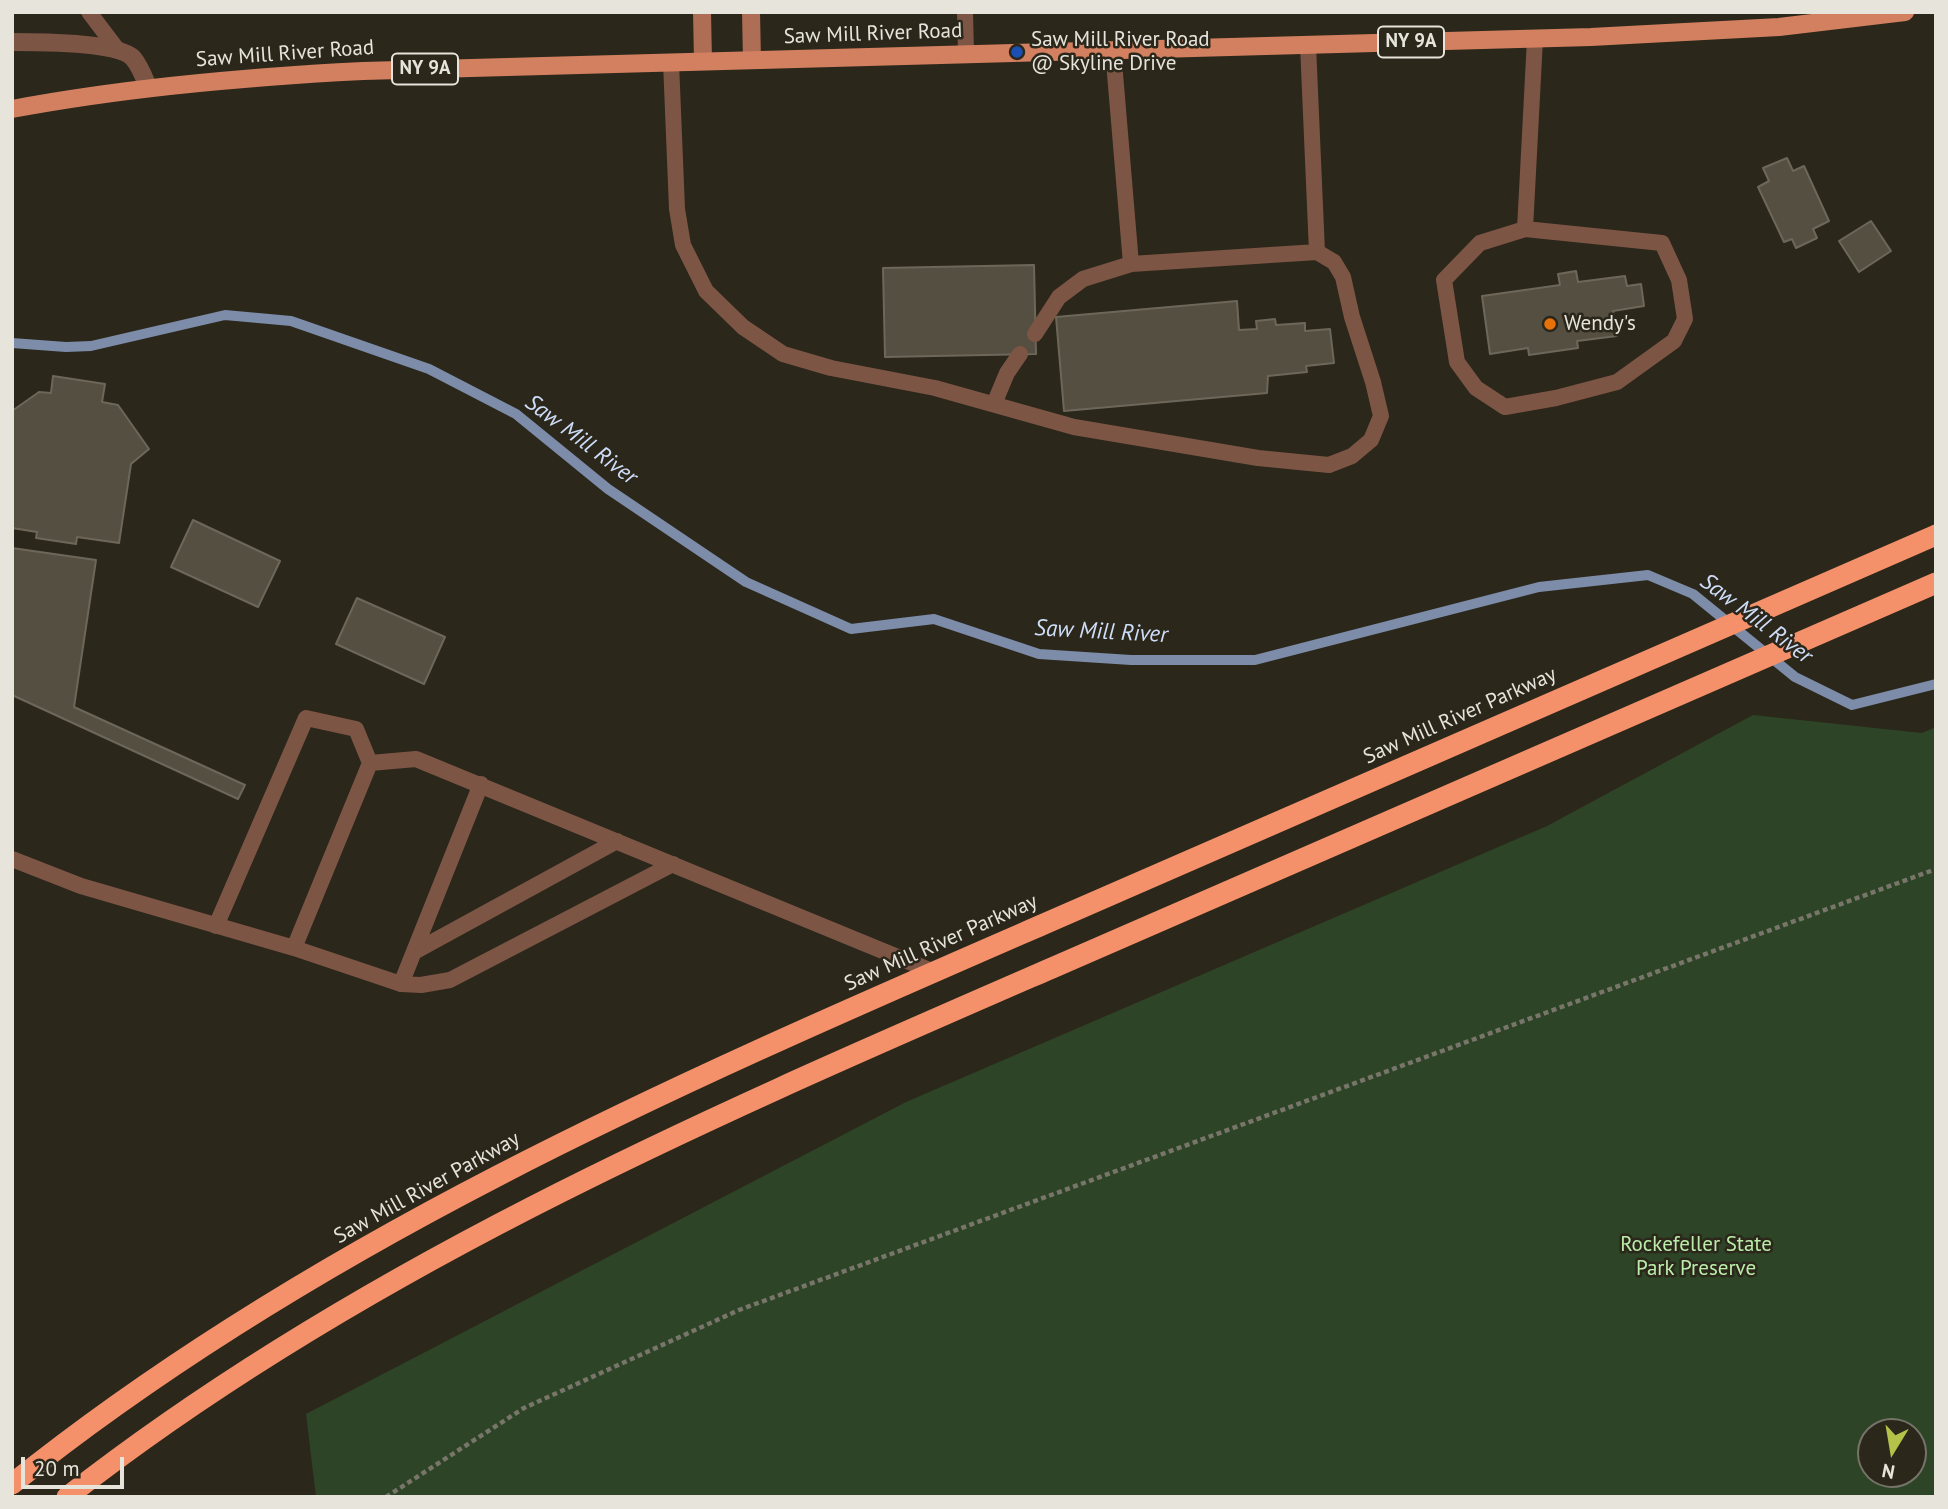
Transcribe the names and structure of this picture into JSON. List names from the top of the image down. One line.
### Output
{"streets":{"highway":["Saw Mill River Parkway"],"main road":["Saw Mill River Road","NY 9A"]},"water":["Saw Mill River"],"parks":["Rockefeller State Park Preserve"],"places":["Saw Mill River Road @ Skyline Drive","Wendy's"],"scale_bar":"20 m","north":"bottom"}
